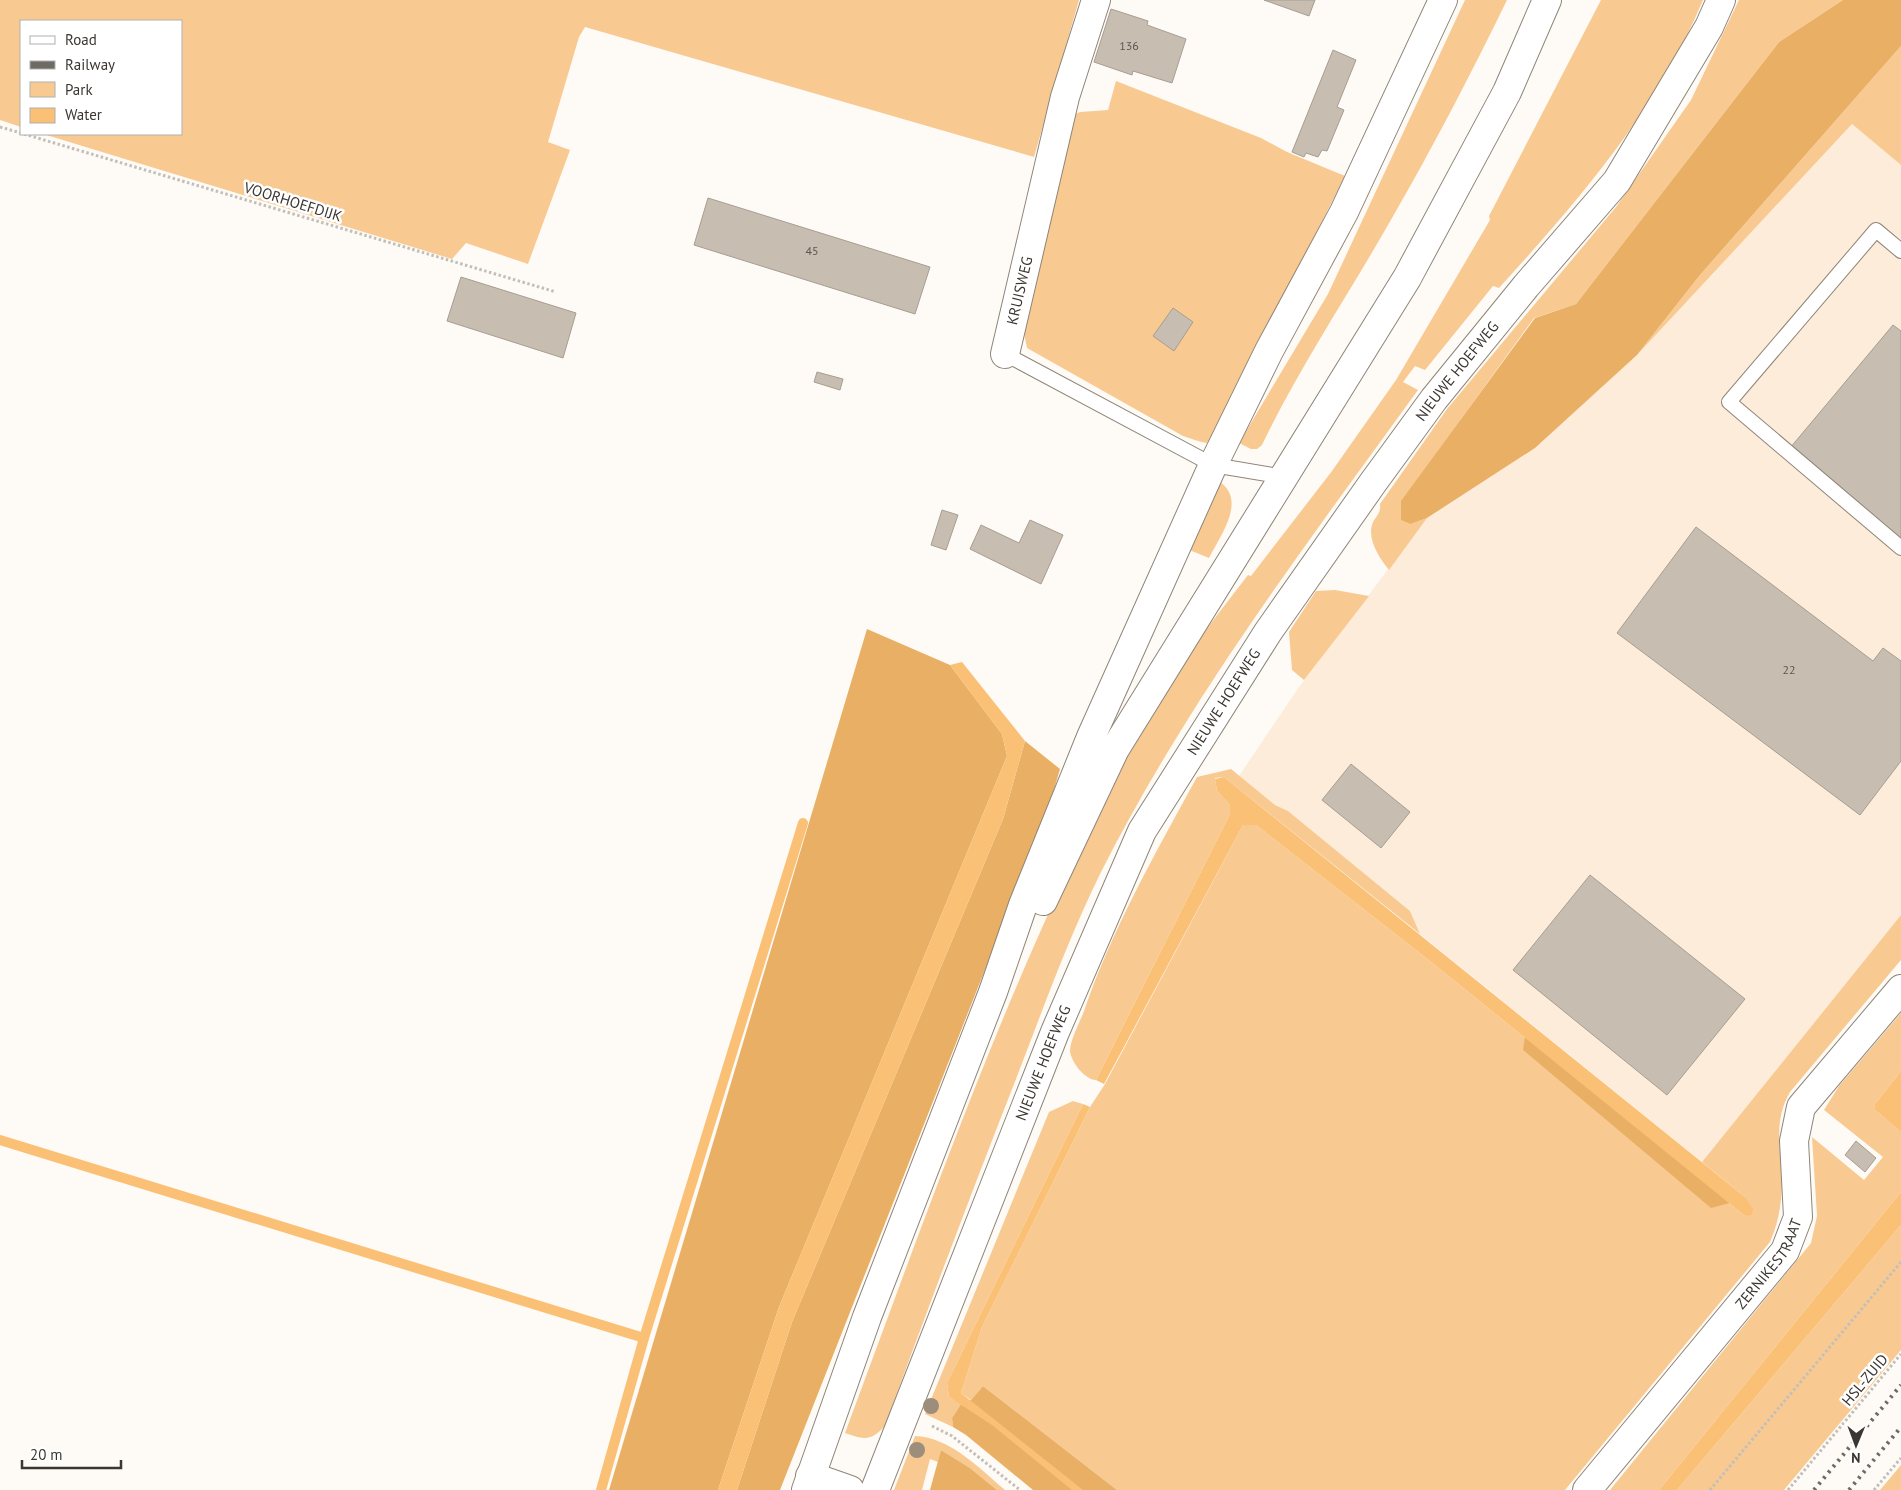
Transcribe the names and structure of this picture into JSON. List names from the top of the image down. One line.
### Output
{"streets":{"street":["KRUISWEG","NIEUWE HOEFWEG","ZERNIKESTRAAT"],"path":["VOORHOEFDIJK","HSL-ZUID"]},"house_numbers":["136","45","22"],"legend":["Road","Railway","Park","Water"],"scale_bar":"20 m","north":"bottom"}
